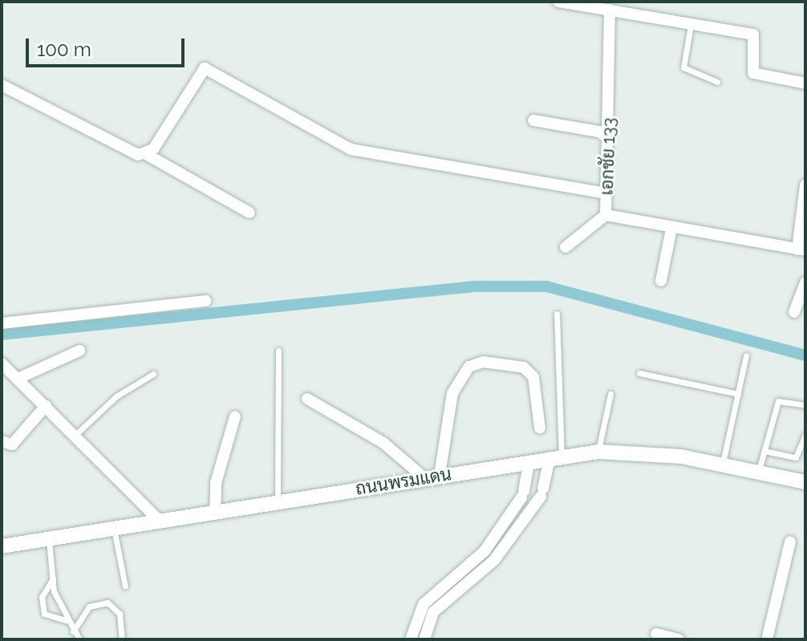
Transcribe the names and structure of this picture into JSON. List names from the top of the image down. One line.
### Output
{"streets":{"main road":["ถนนพรมแดน"],"street":["เอกชัย 133"]},"scale_bar":"100 m"}
